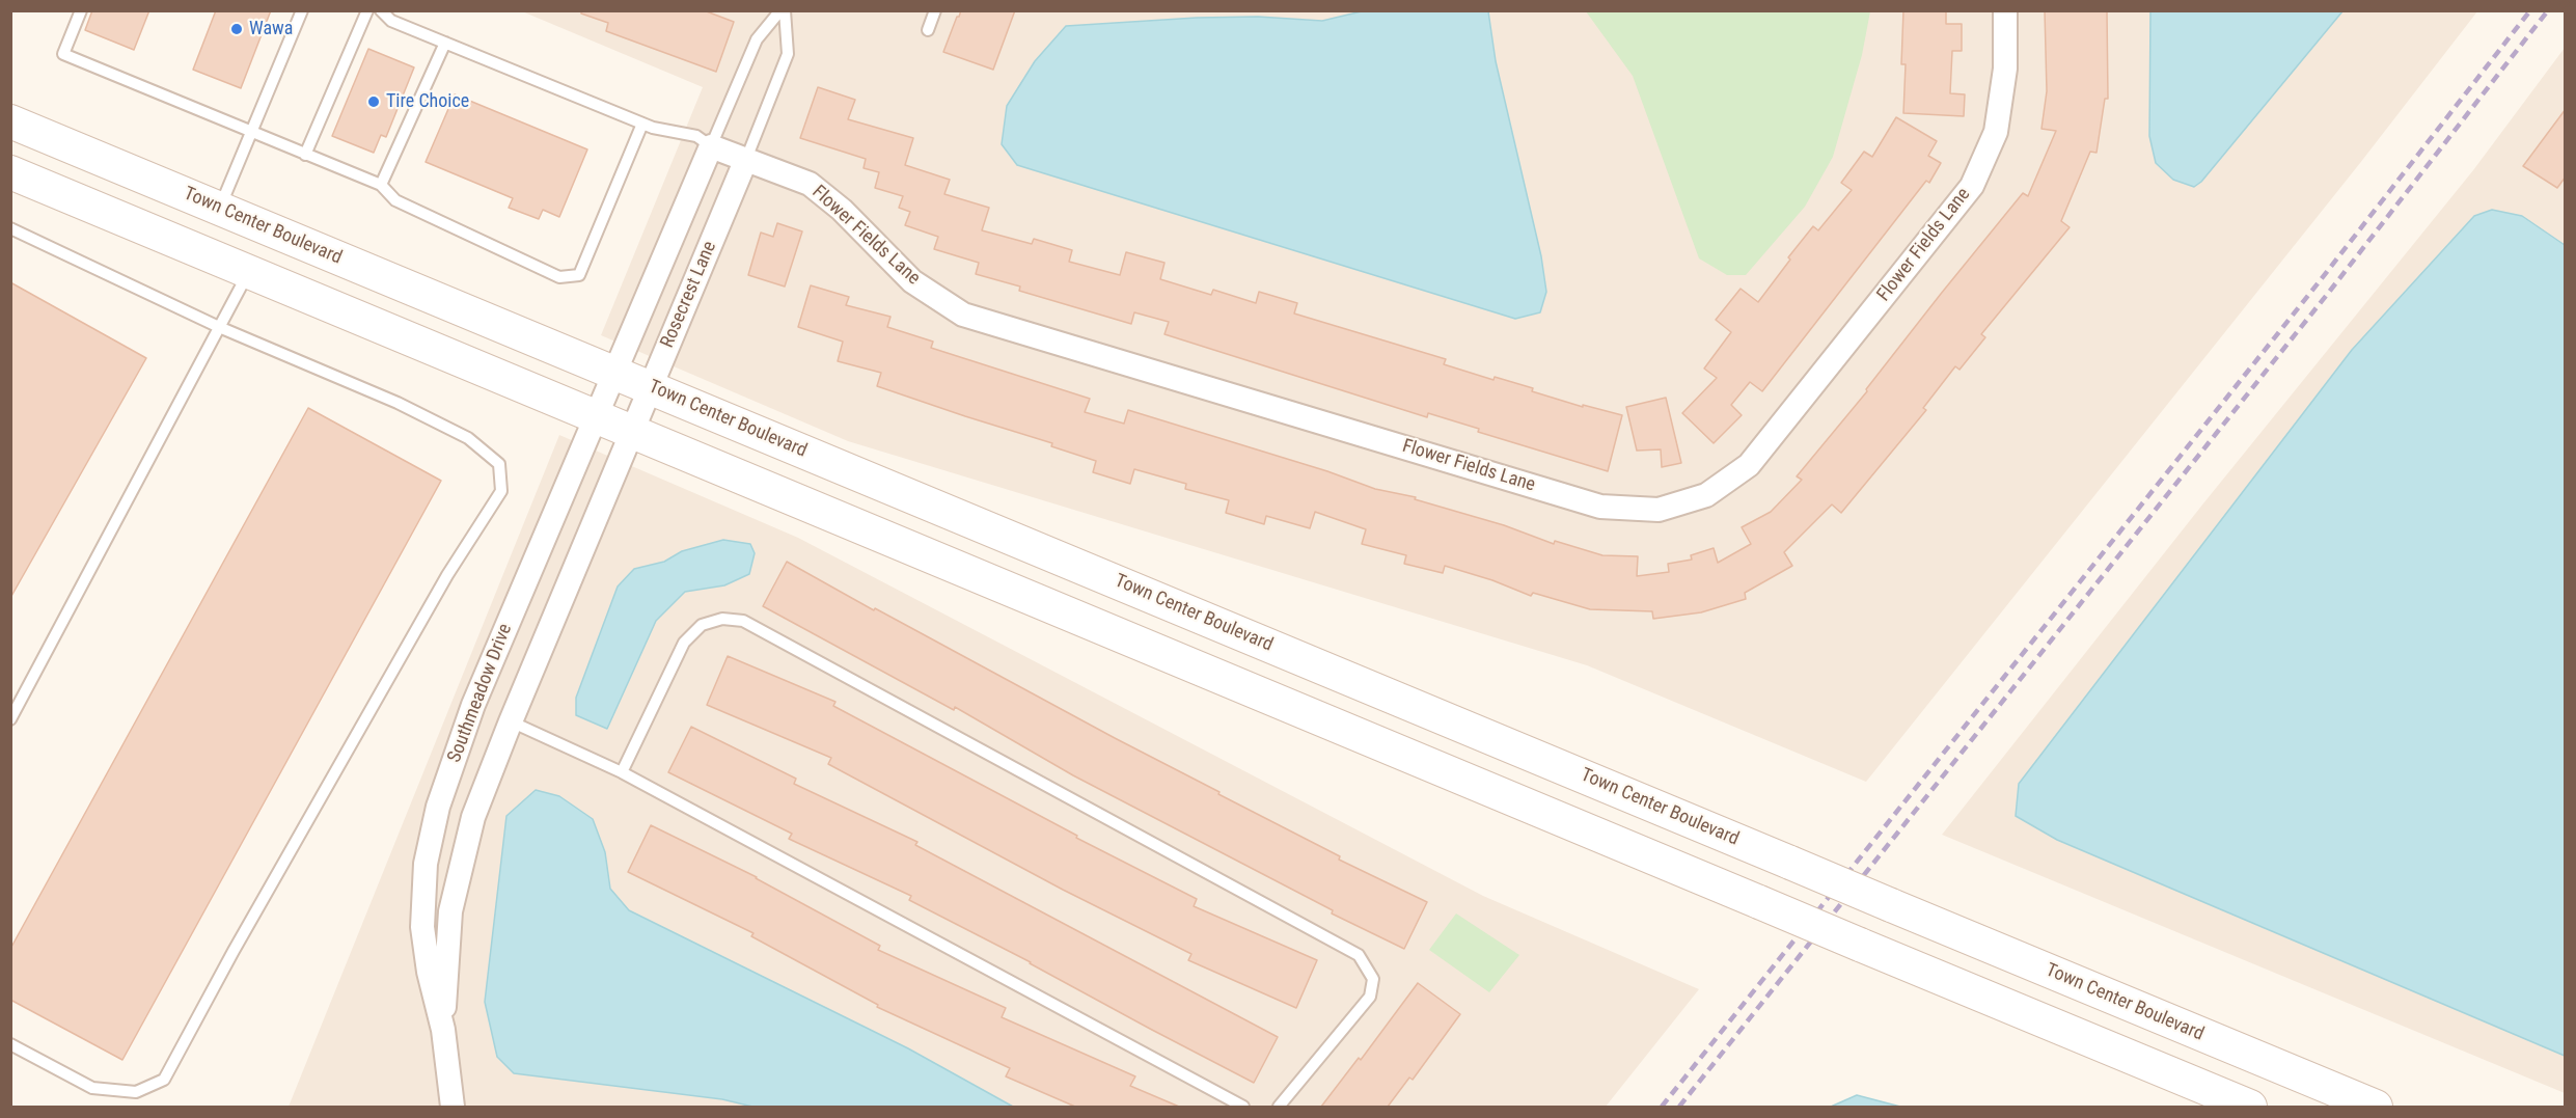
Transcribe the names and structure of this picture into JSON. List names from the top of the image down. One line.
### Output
{"streets":{"main road":["Town Center Boulevard"],"street":["Flower Fields Lane","Rosecrest Lane","Southmeadow Drive"]},"crossings":[["Town Center Boulevard","Rosecrest Lane"],["Town Center Boulevard","Southmeadow Drive"],["Flower Fields Lane","Rosecrest Lane"],["Rosecrest Lane","Southmeadow Drive"]],"places":["Wawa","Tire Choice"]}
